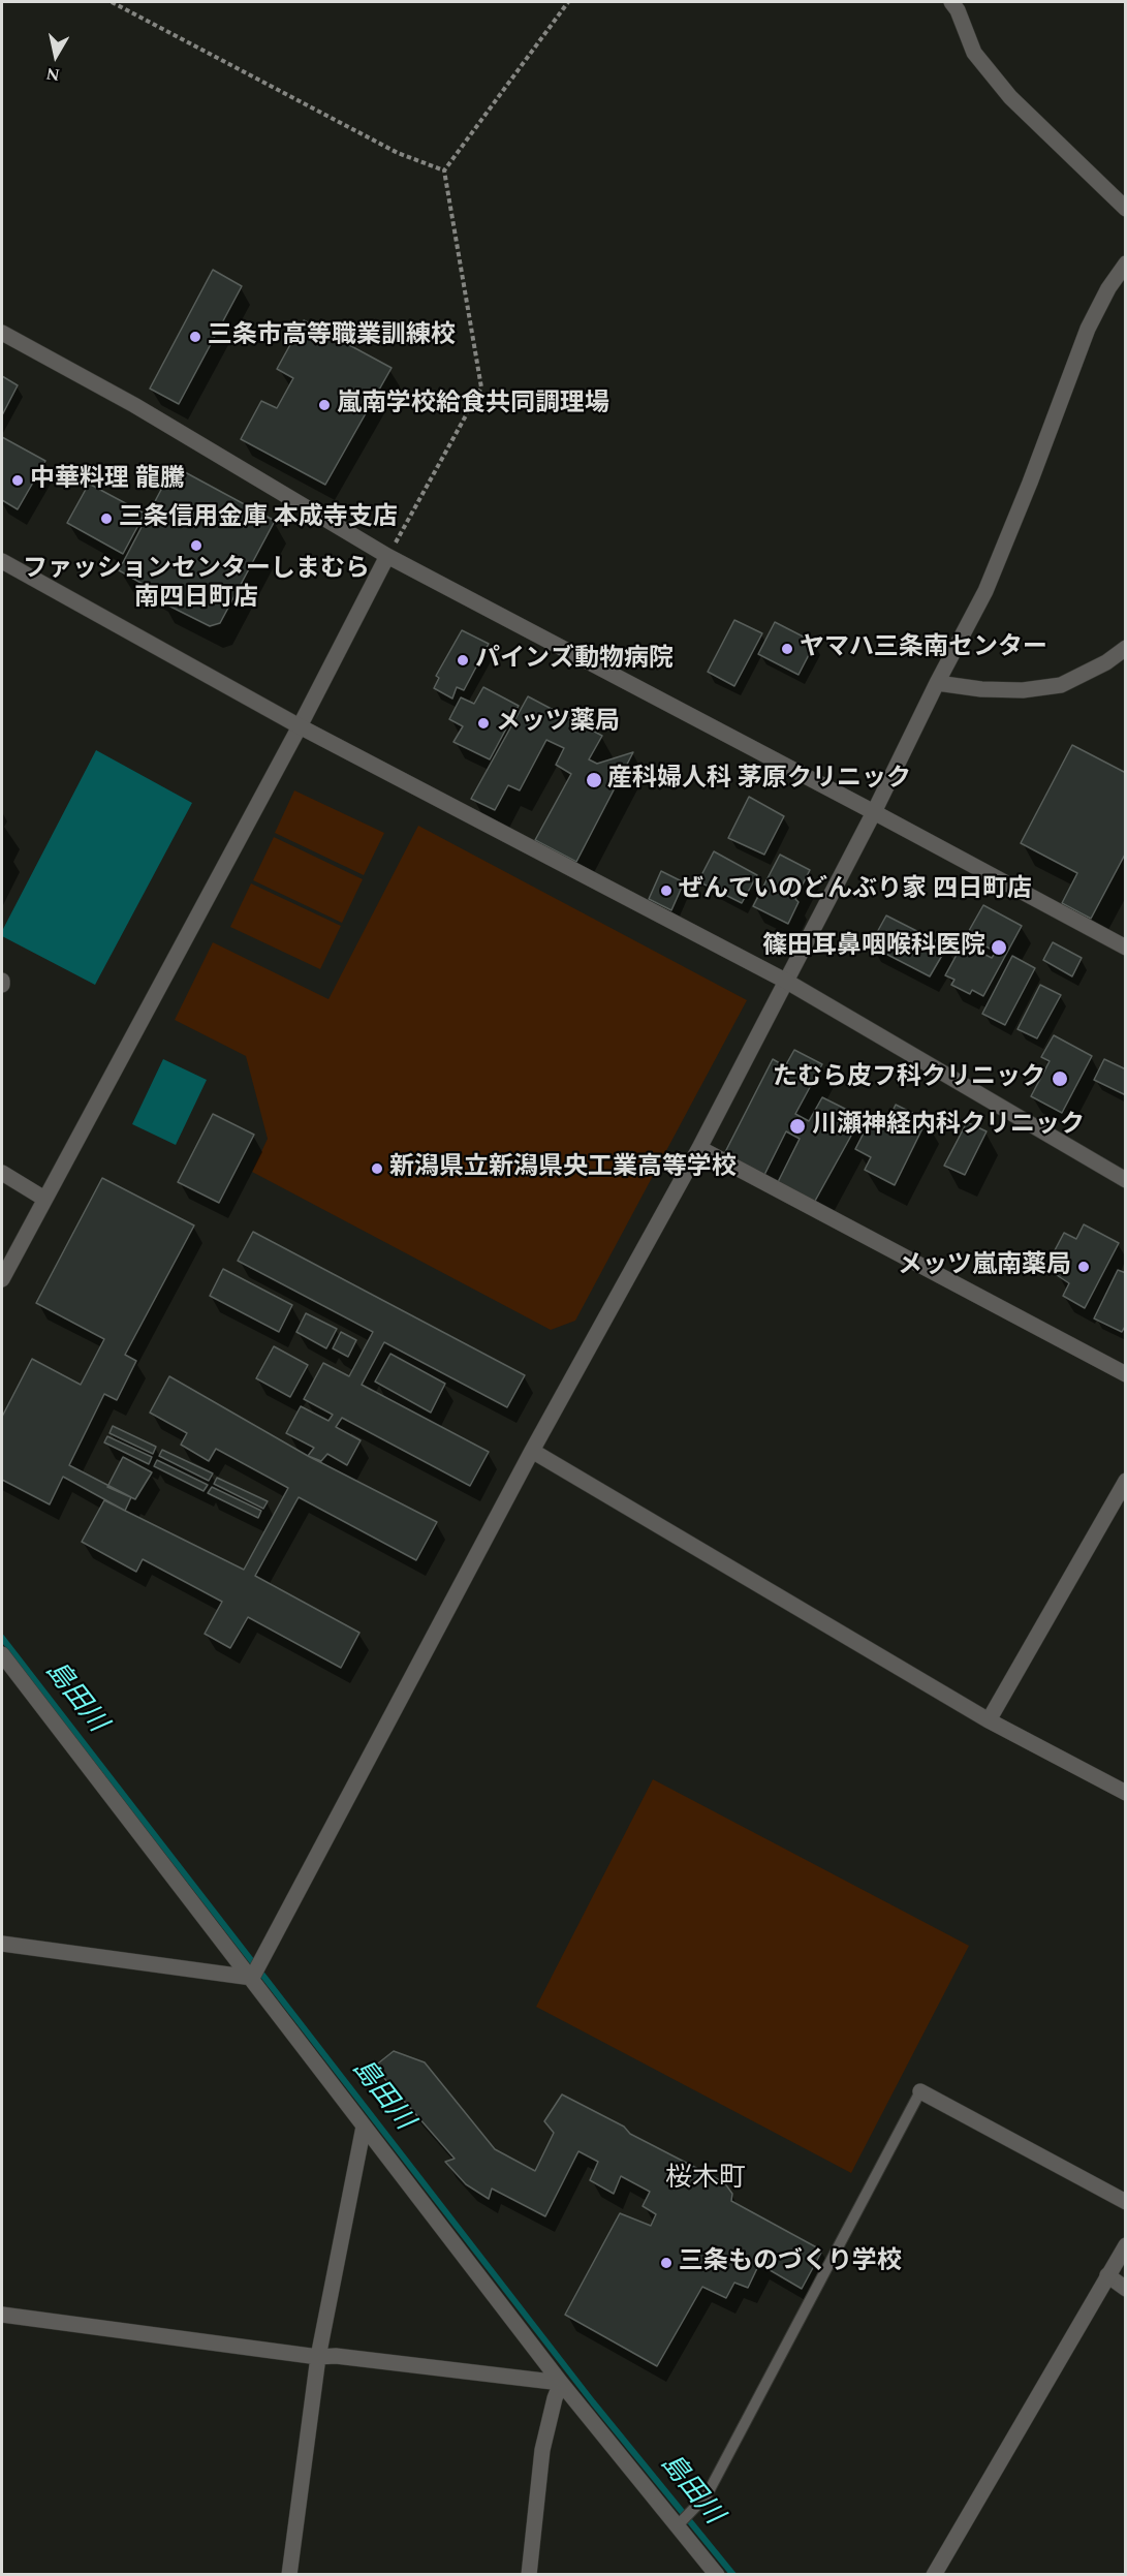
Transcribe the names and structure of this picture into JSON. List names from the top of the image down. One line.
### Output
{"districts":["桜木町"],"water":["島田川"],"places":["三条市高等職業訓練校","嵐南学校給食共同調理場","中華料理 龍騰","三条信用金庫 本成寺支店","ファッションセンターしまむら 南四日町店","ヤマハ三条南センター","パインズ動物病院","メッツ薬局","産科婦人科 茅原クリニック","ぜんていのどんぶり家 四日町店","篠田耳鼻咽喉科医院","たむら皮フ科クリニック","川瀬神経内科クリニック","新潟県立新潟県央工業高等学校","メッツ嵐南薬局","三条ものづくり学校"],"north":"bottom"}
